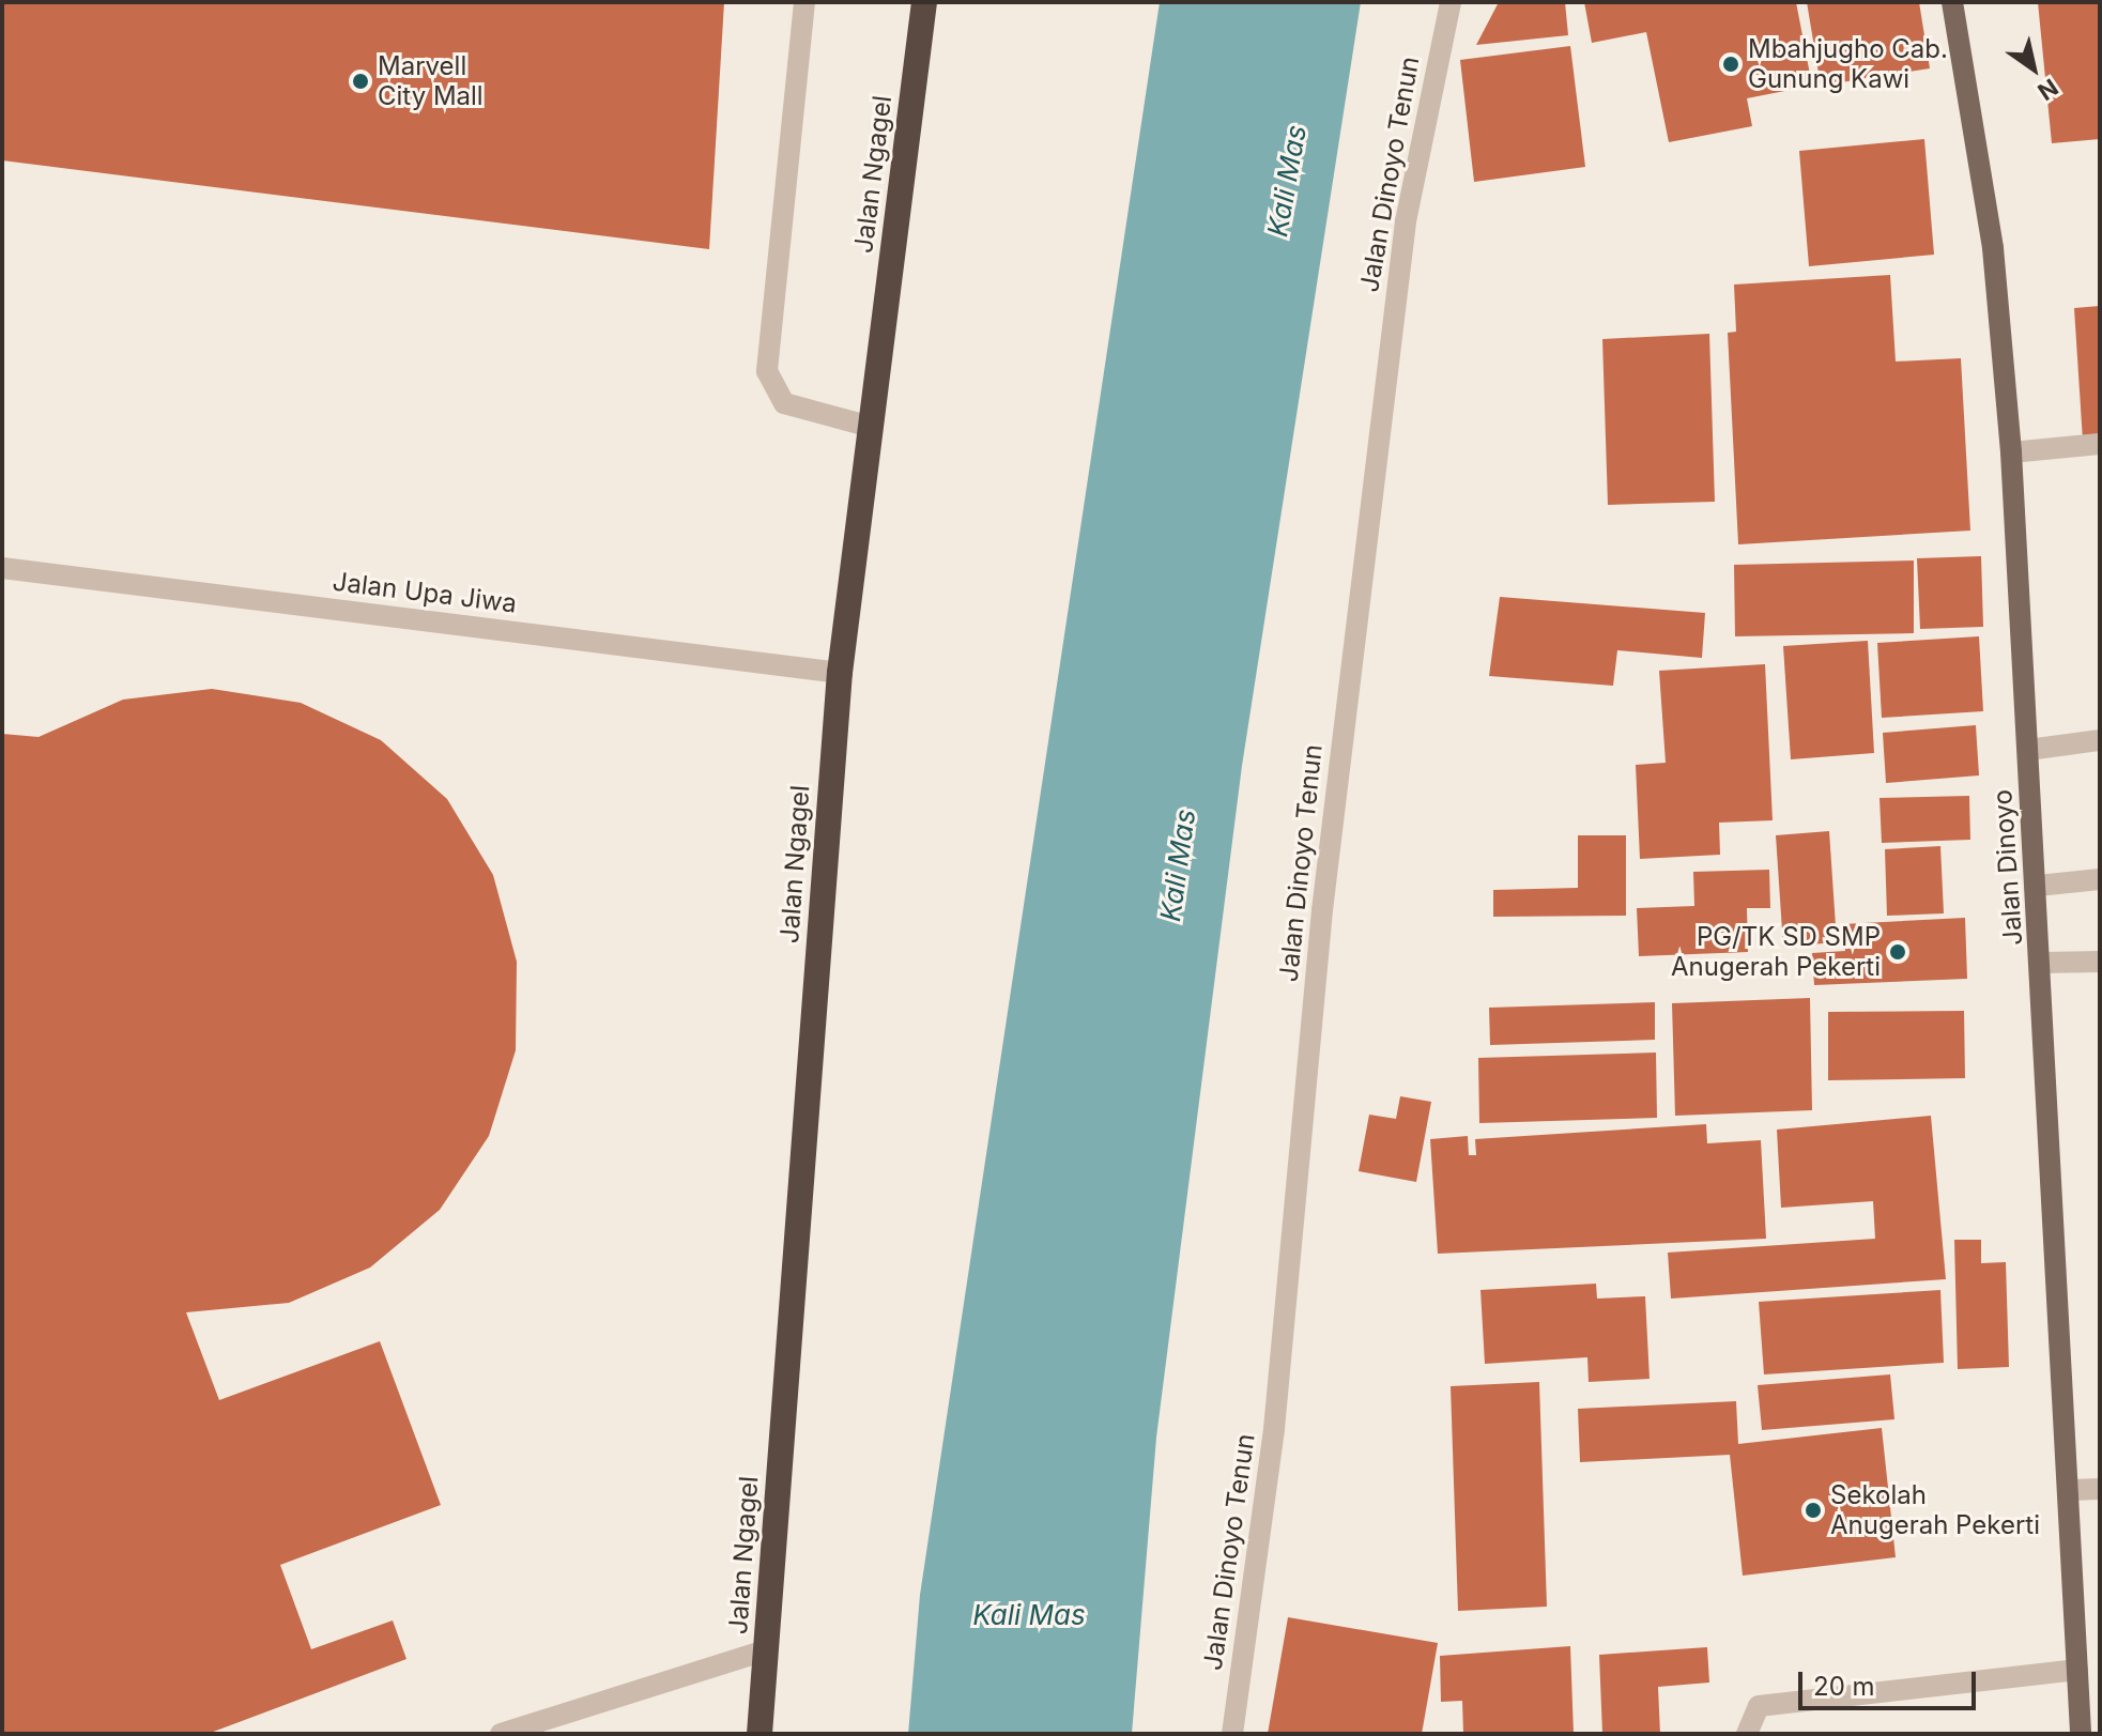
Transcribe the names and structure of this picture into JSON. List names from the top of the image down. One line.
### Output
{"streets":{"highway":["Jalan Ngagel"],"main road":["Jalan Dinoyo"],"street":["Jalan Dinoyo Tenun","Jalan Upa Jiwa"]},"crossings":[["Jalan Ngagel","Jalan Upa Jiwa"]],"water":["Kali Mas"],"places":["Mbahjugho Cab. Gunung Kawi","Marvell City Mall","PG/TK SD SMP Anugerah Pekerti","Sekolah Anugerah Pekerti"],"scale_bar":"20 m","north":"bottom right"}
